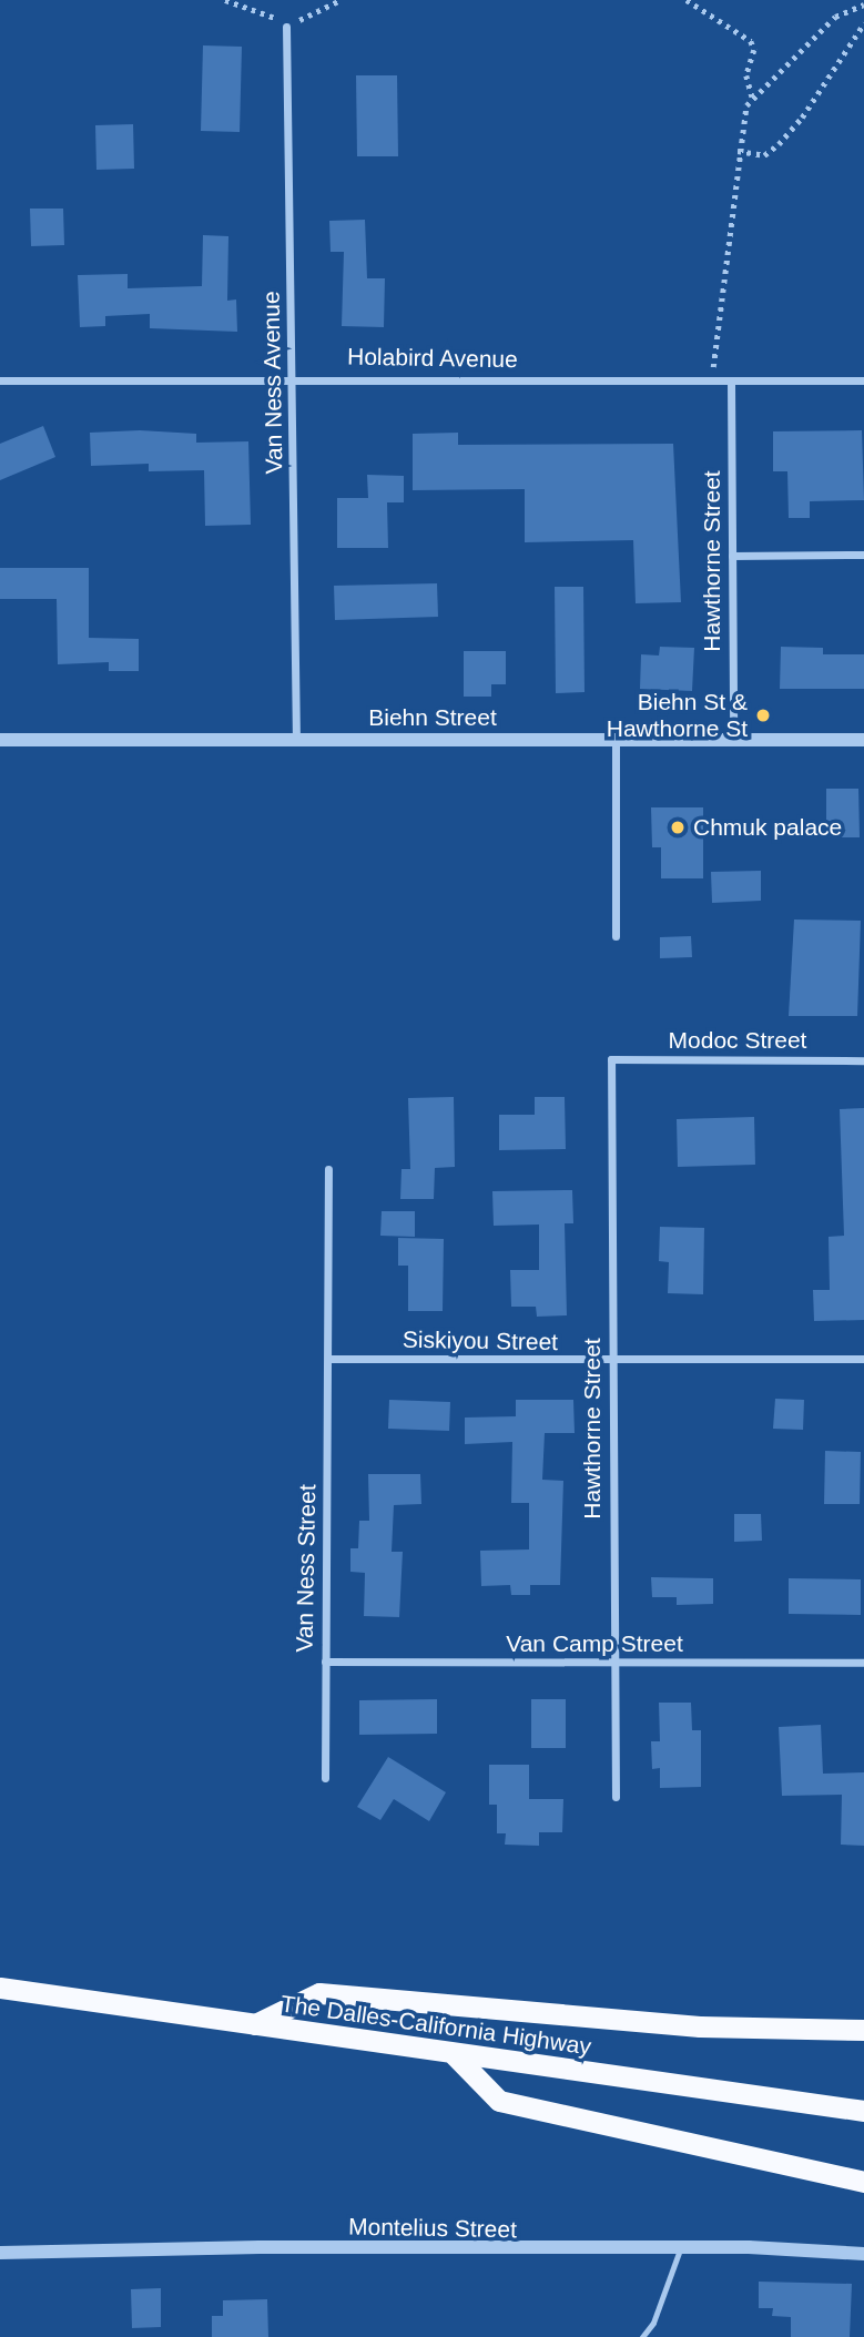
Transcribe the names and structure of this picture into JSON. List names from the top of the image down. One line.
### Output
{"streets":{"highway":["The Dalles-California Highway"],"street":["Holabird Avenue","Van Ness Avenue","Hawthorne Street","Biehn Street","Modoc Street","Siskiyou Street","Van Ness Street","Van Camp Street","Montelius Street"]},"crossings":[["Holabird Avenue","Van Ness Avenue"],["Holabird Avenue","Hawthorne Street"],["Van Ness Avenue","Biehn Street"],["Hawthorne Street","Biehn Street"],["Hawthorne Street","Modoc Street"],["Hawthorne Street","Siskiyou Street"],["Hawthorne Street","Van Camp Street"],["Siskiyou Street","Van Ness Street"],["Van Ness Street","Van Camp Street"]],"places":["Biehn St & Hawthorne St","Chmuk palace"]}
